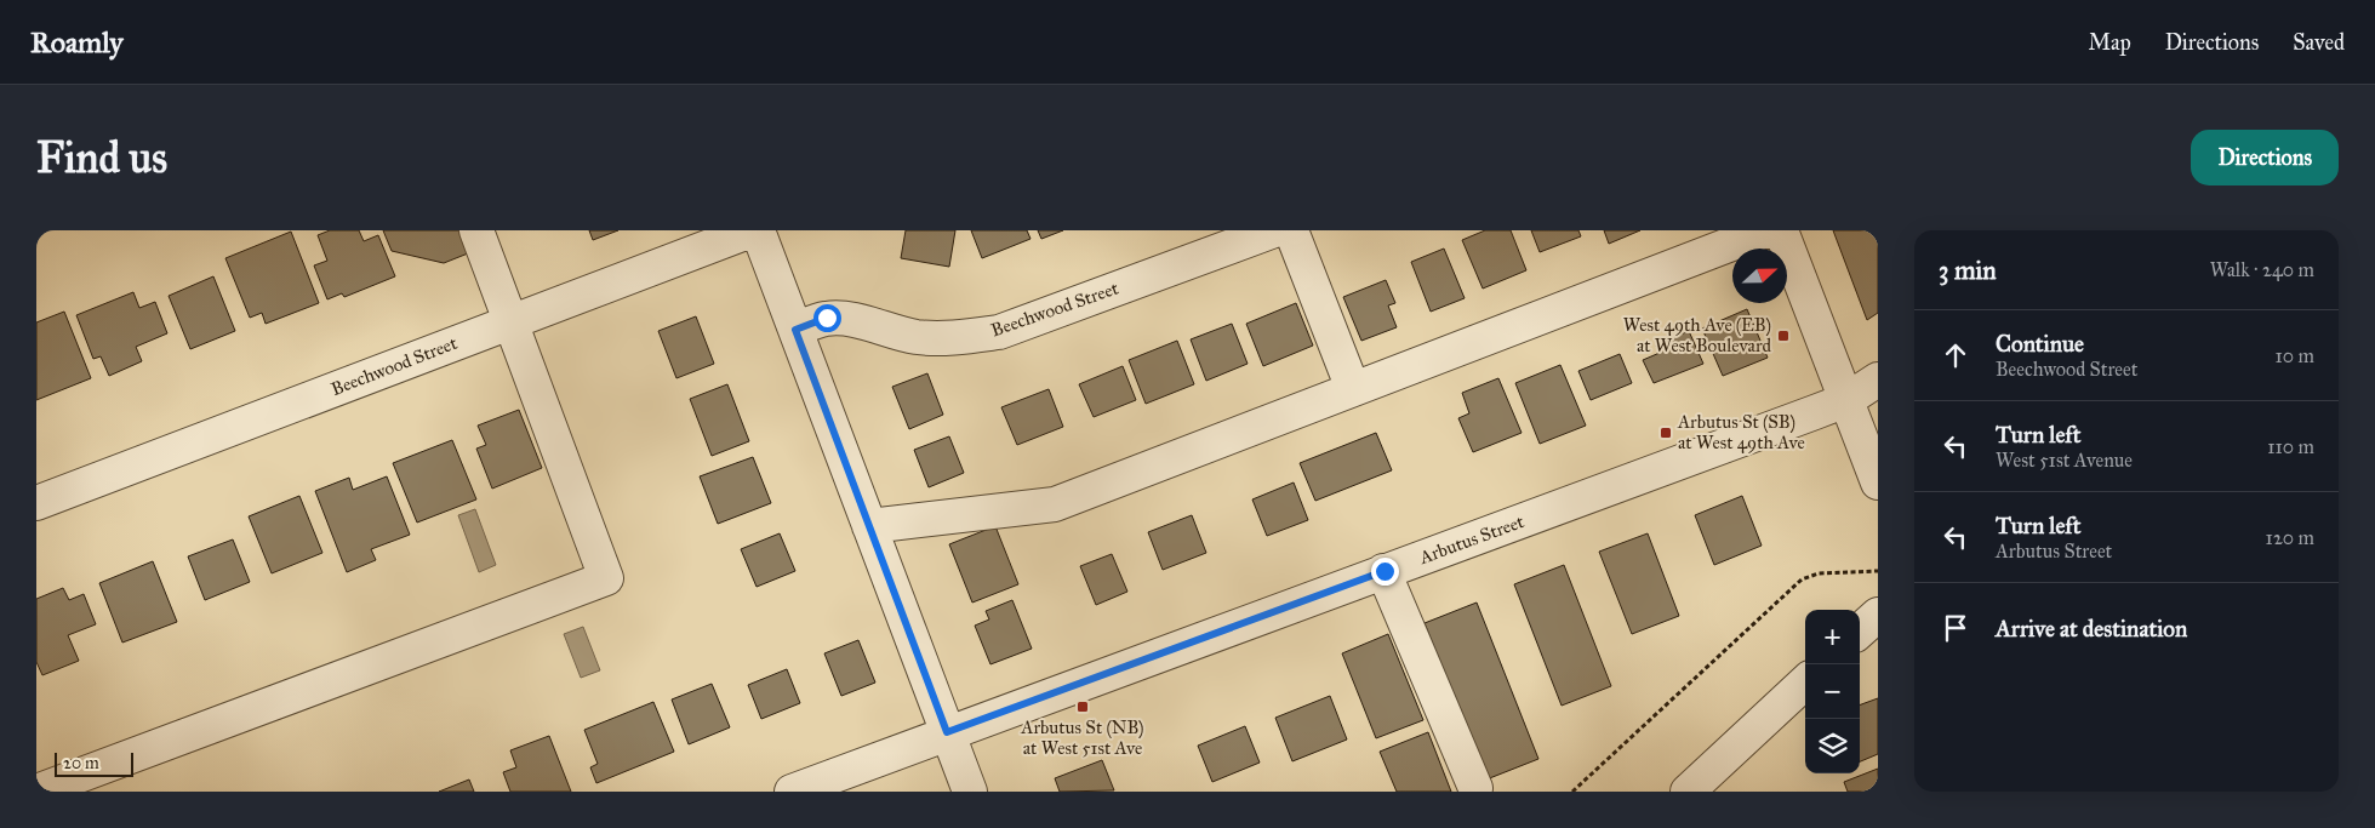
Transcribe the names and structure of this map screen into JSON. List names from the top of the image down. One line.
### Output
{"streets":{"street":["Beechwood Street","Arbutus Street"]},"places":{"transit":["West 49th Ave (EB) at West Boulevard","Arbutus St (SB) at West 49th Ave","Arbutus St (NB) at West 51st Ave"]},"scale_bar":"20 m","north":"right","page":{"header":"Roamly","nav":["Map","Directions","Saved"],"buttons":"Directions","title":"Find us","heading":["3 min","Walk · 240 m"],"list":[["Continue","Beechwood Street","10 m"],["Turn left","West 51st Avenue","110 m"],["Turn left","Arbutus Street","120 m"],"Arrive at destination"],"map_buttons":["+","−"],"scale":"20 m"}}
